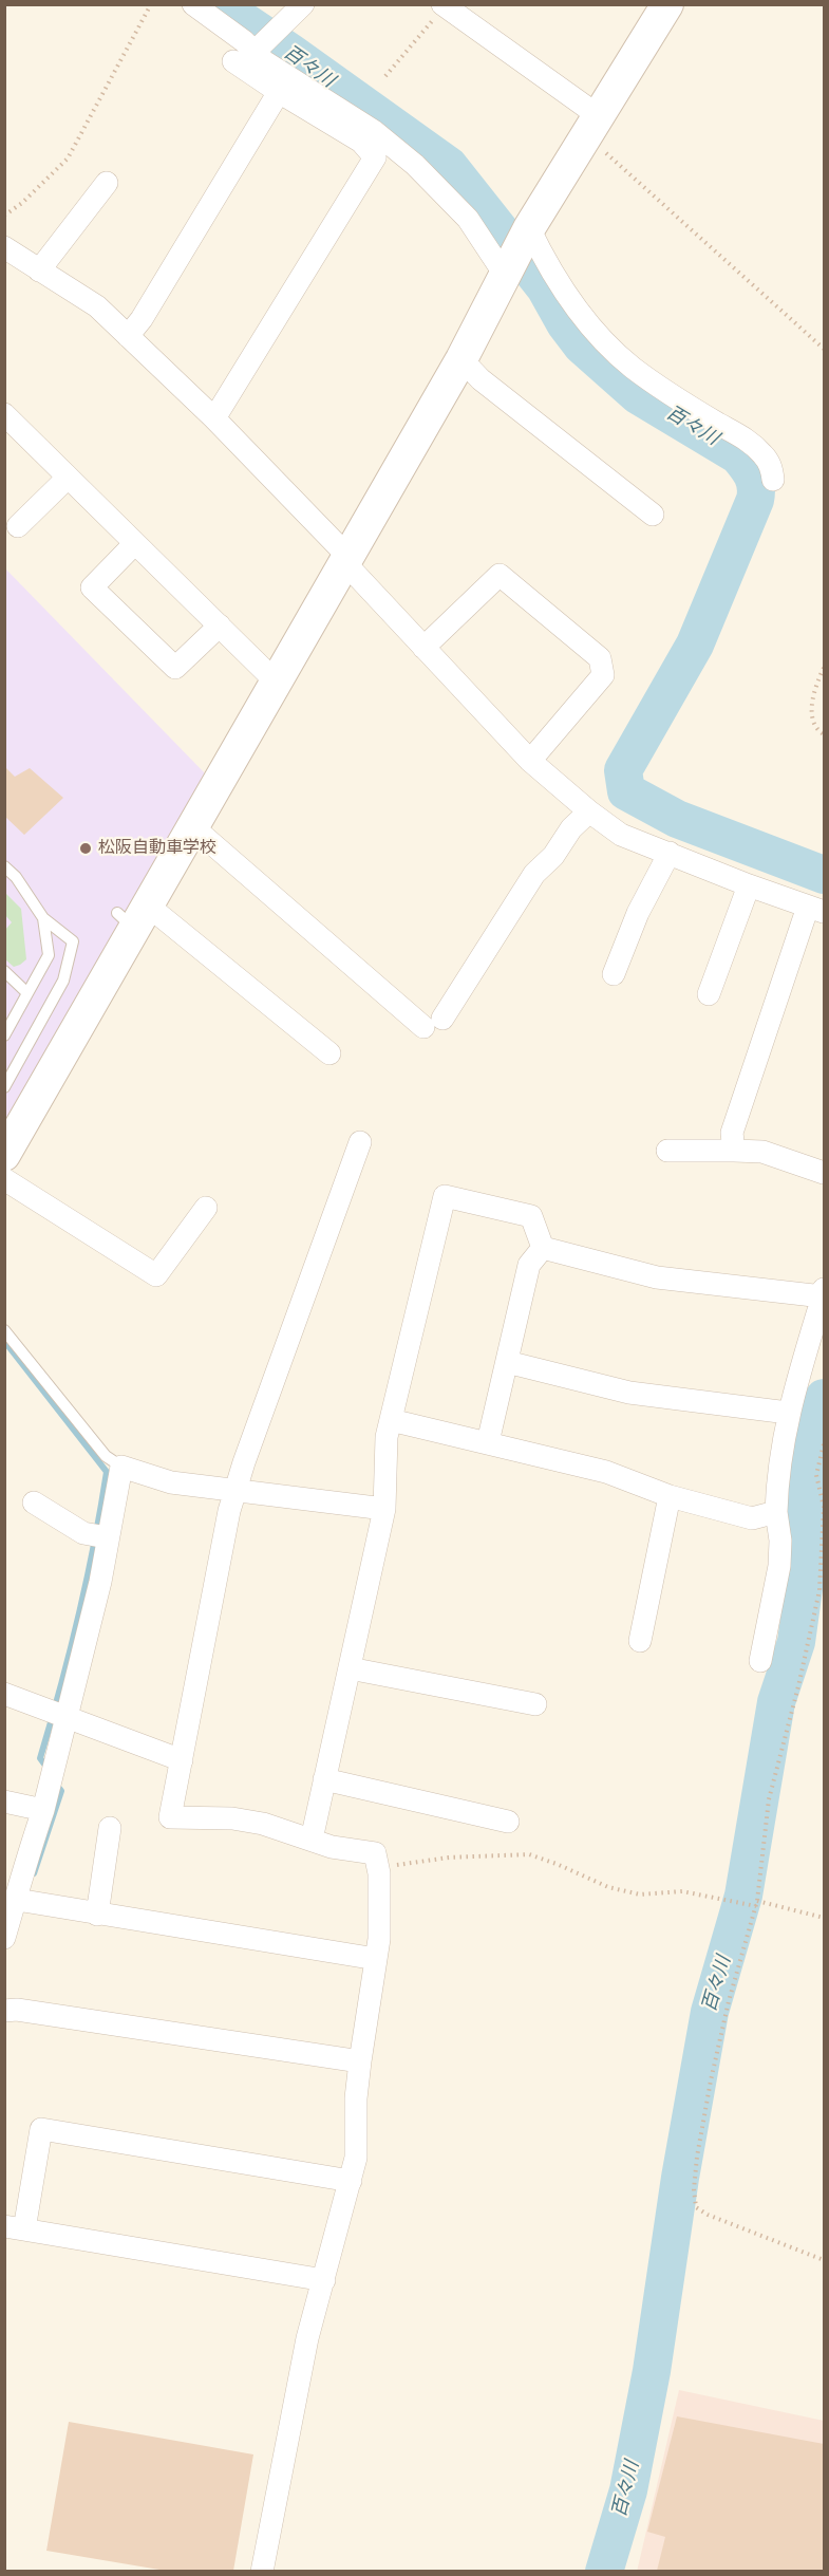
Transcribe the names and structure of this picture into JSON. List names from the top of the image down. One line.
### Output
{"water":["百々川"],"places":["松阪自動車学校"]}
